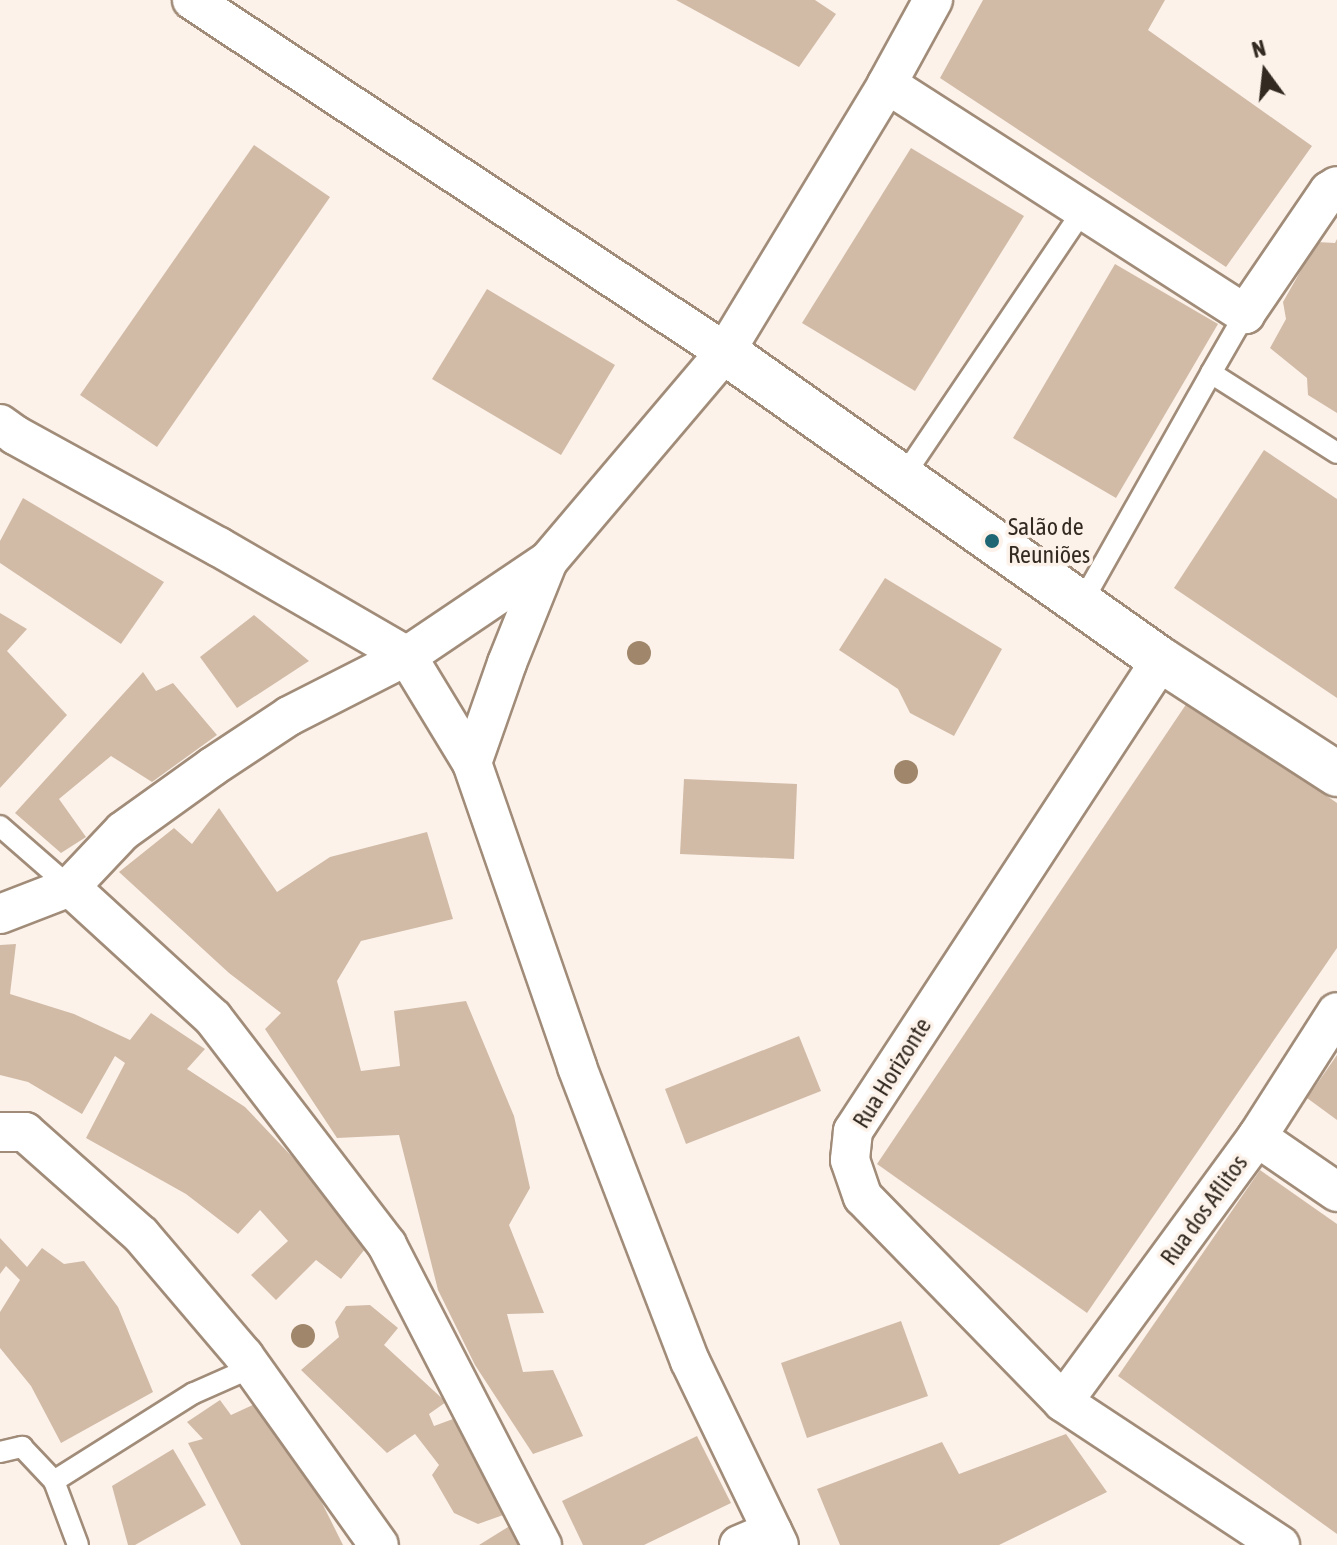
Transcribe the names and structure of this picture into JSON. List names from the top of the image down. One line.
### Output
{"streets":{"street":["Rua Horizonte","Rua dos Aflitos"]},"crossings":[["Rua Horizonte","Rua dos Aflitos"]],"places":["Salão de Reuniões"],"north":"top"}
